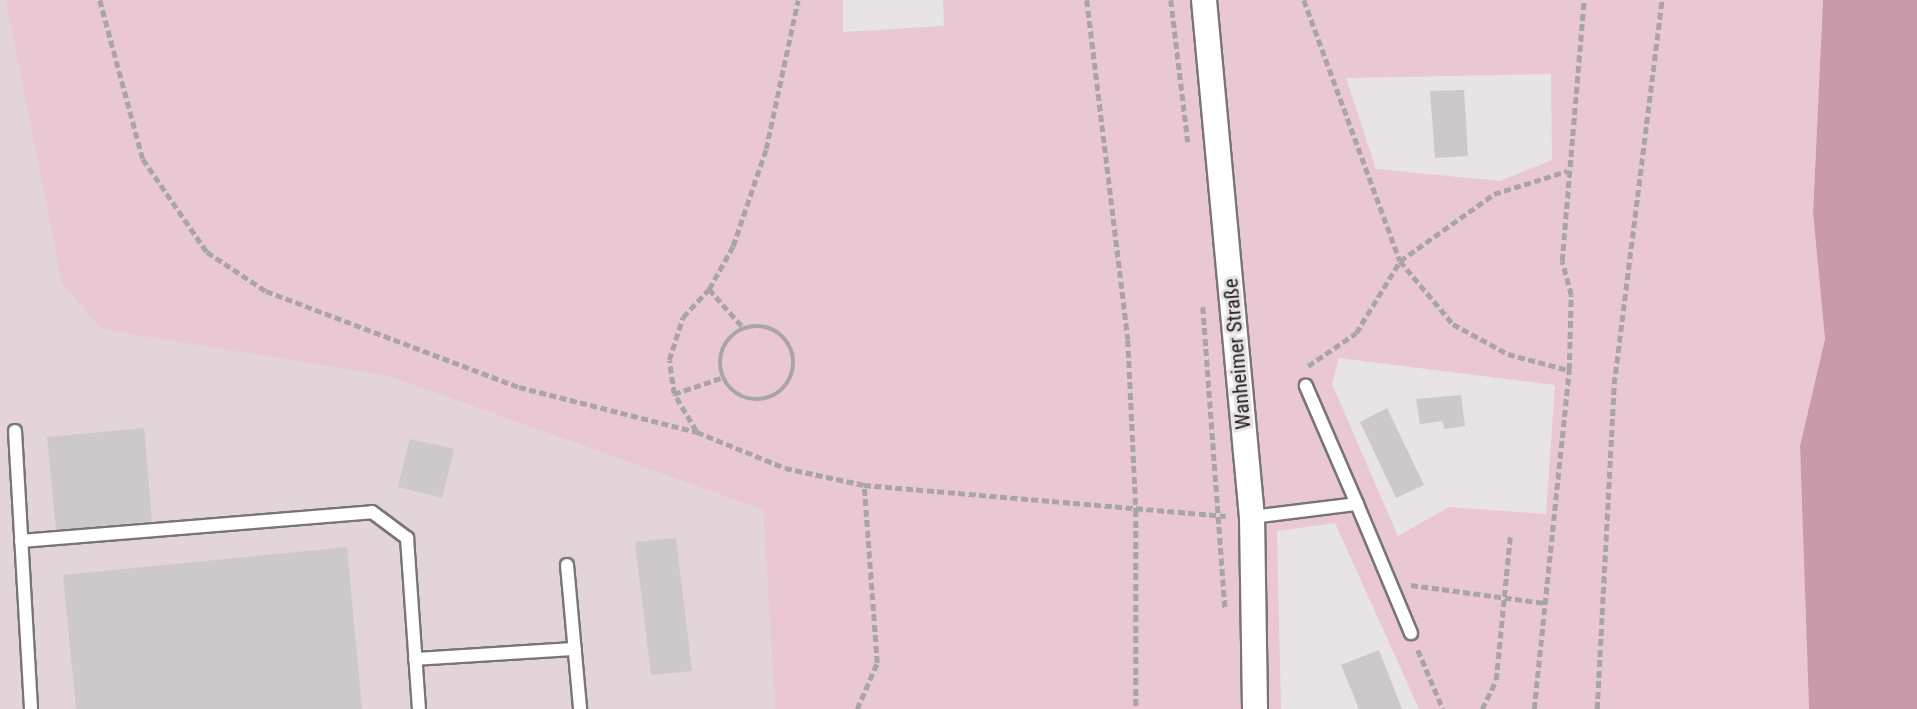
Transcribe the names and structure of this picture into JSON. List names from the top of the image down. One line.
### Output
{"streets":{"street":["Wanheimer Straße"]}}
